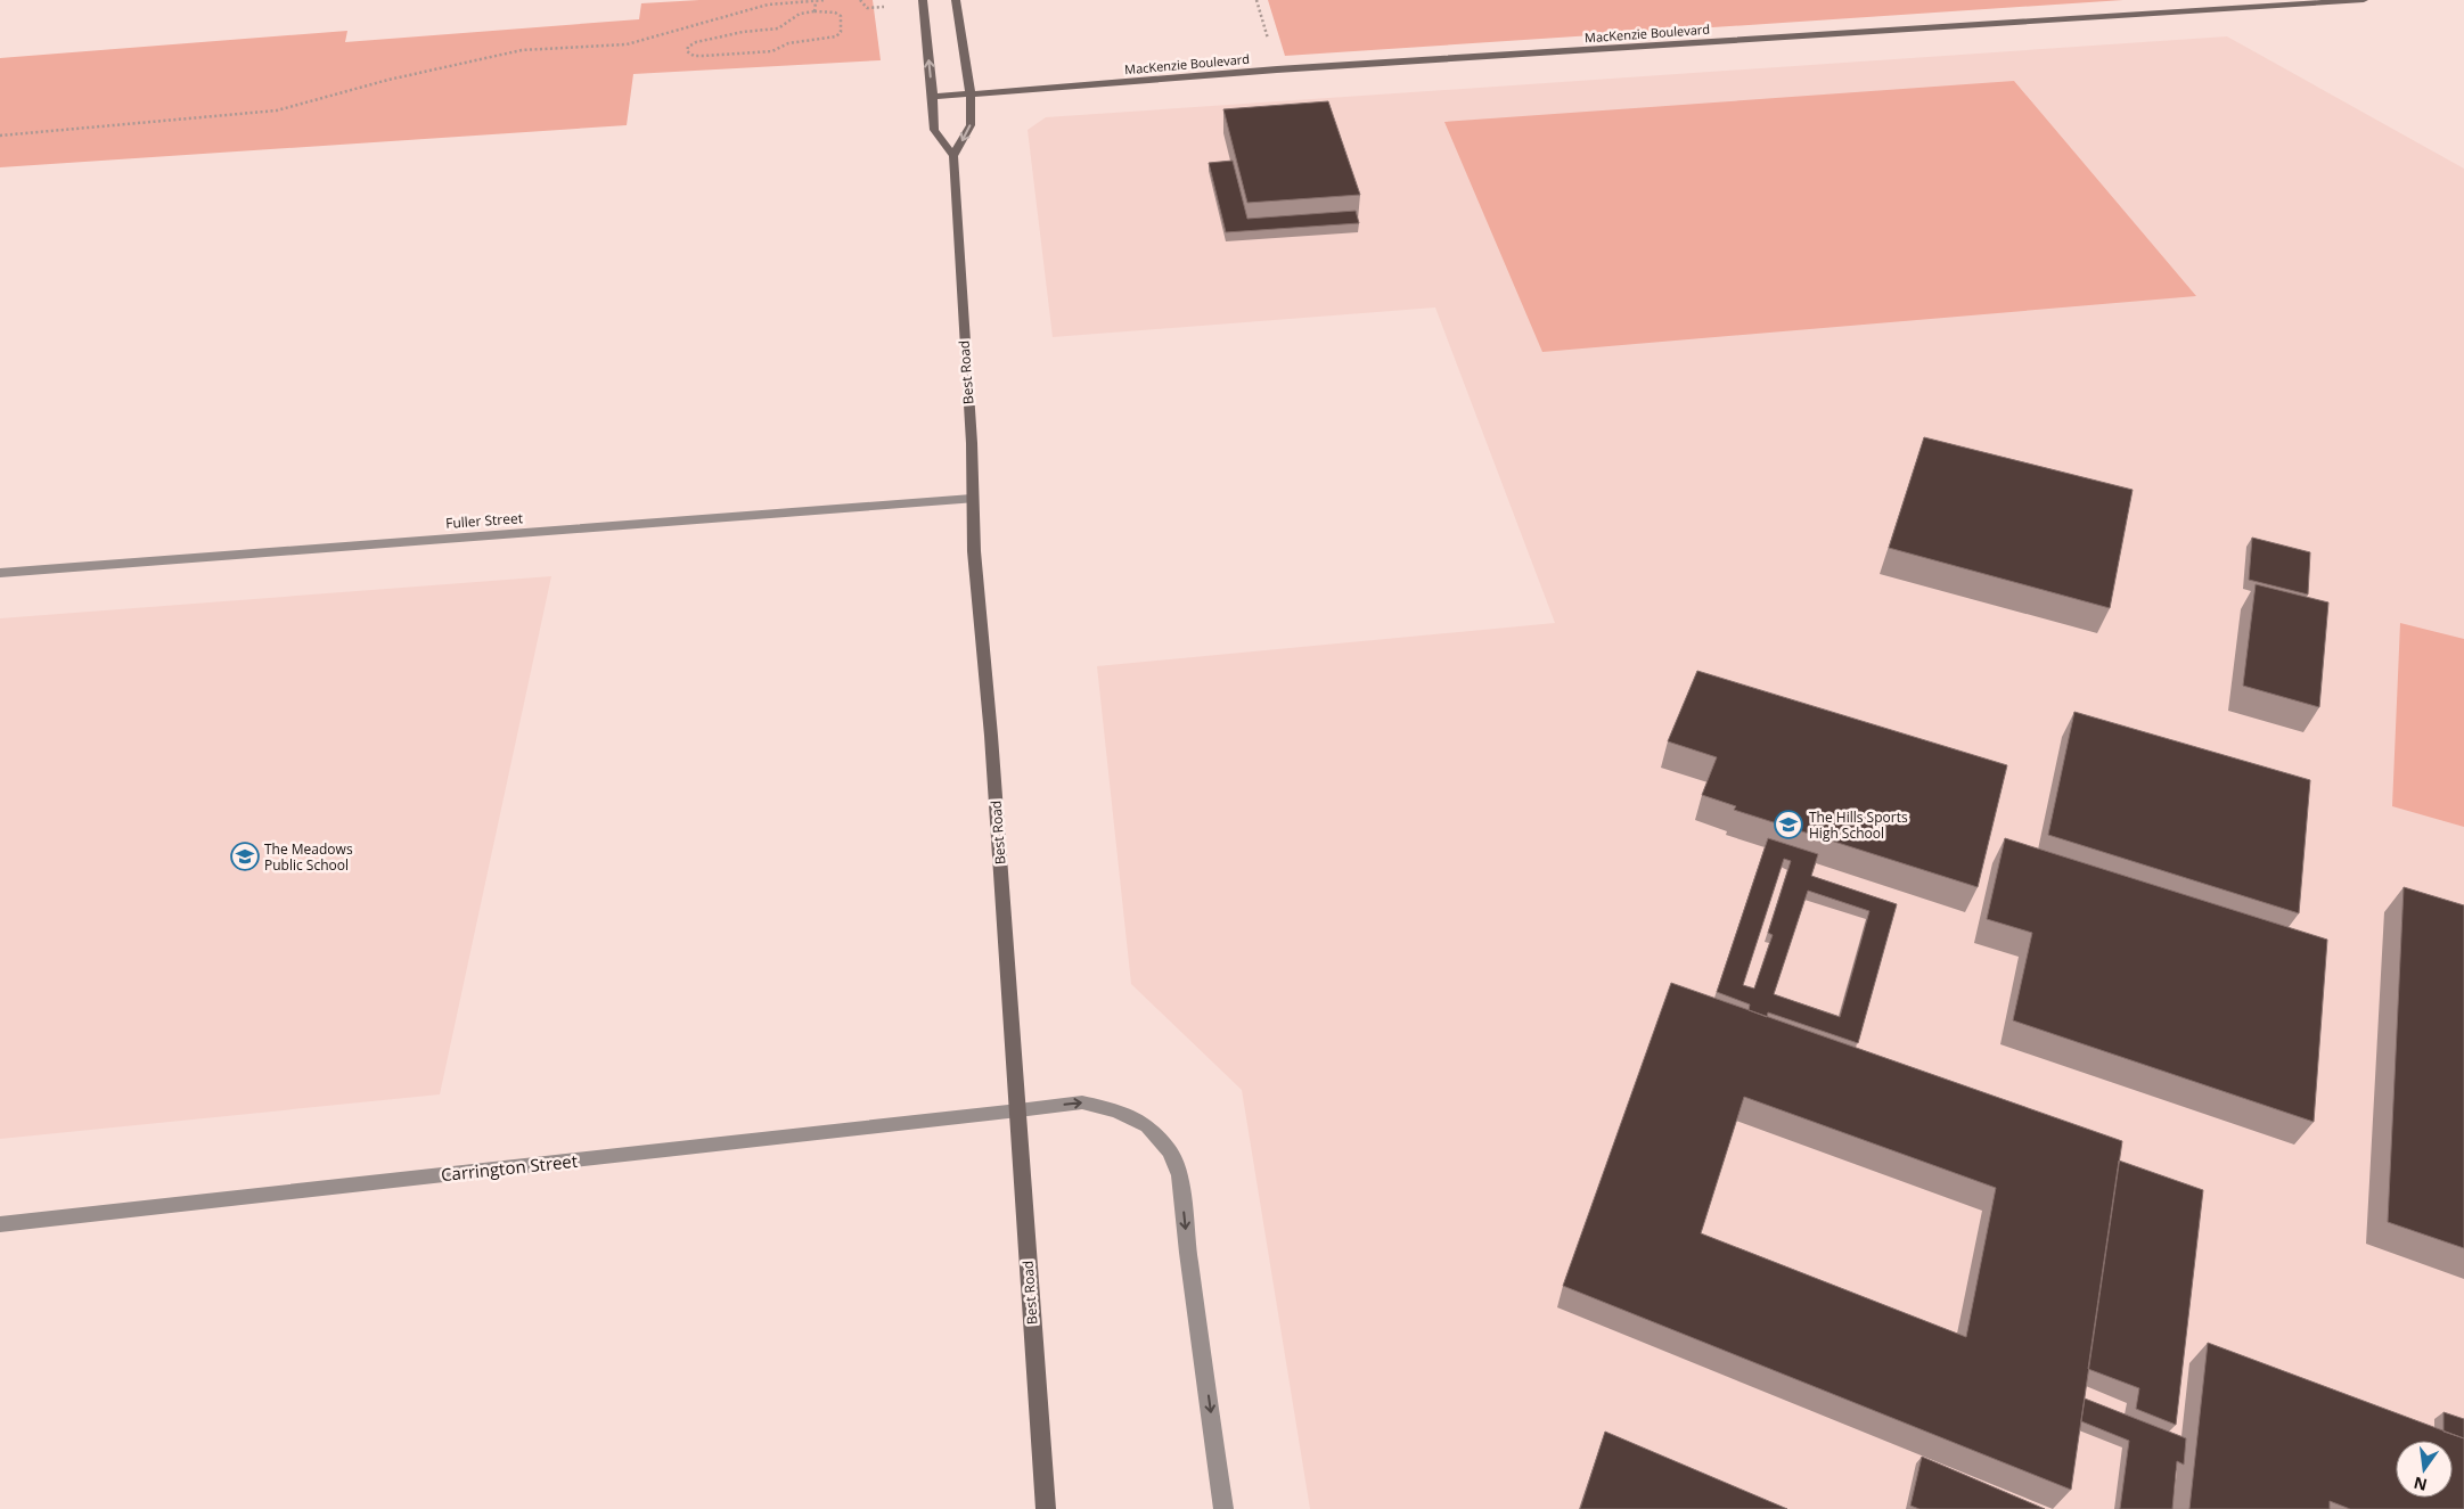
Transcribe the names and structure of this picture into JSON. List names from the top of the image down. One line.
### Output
{"streets":{"main road":["MacKenzie Boulevard","Best Road"],"street":["Fuller Street","Carrington Street"]},"crossings":[["Best Road","Fuller Street"],["Best Road","Carrington Street"]],"places":{"school or university":["The Hills Sports High School","The Meadows Public School"]},"north":"bottom"}
